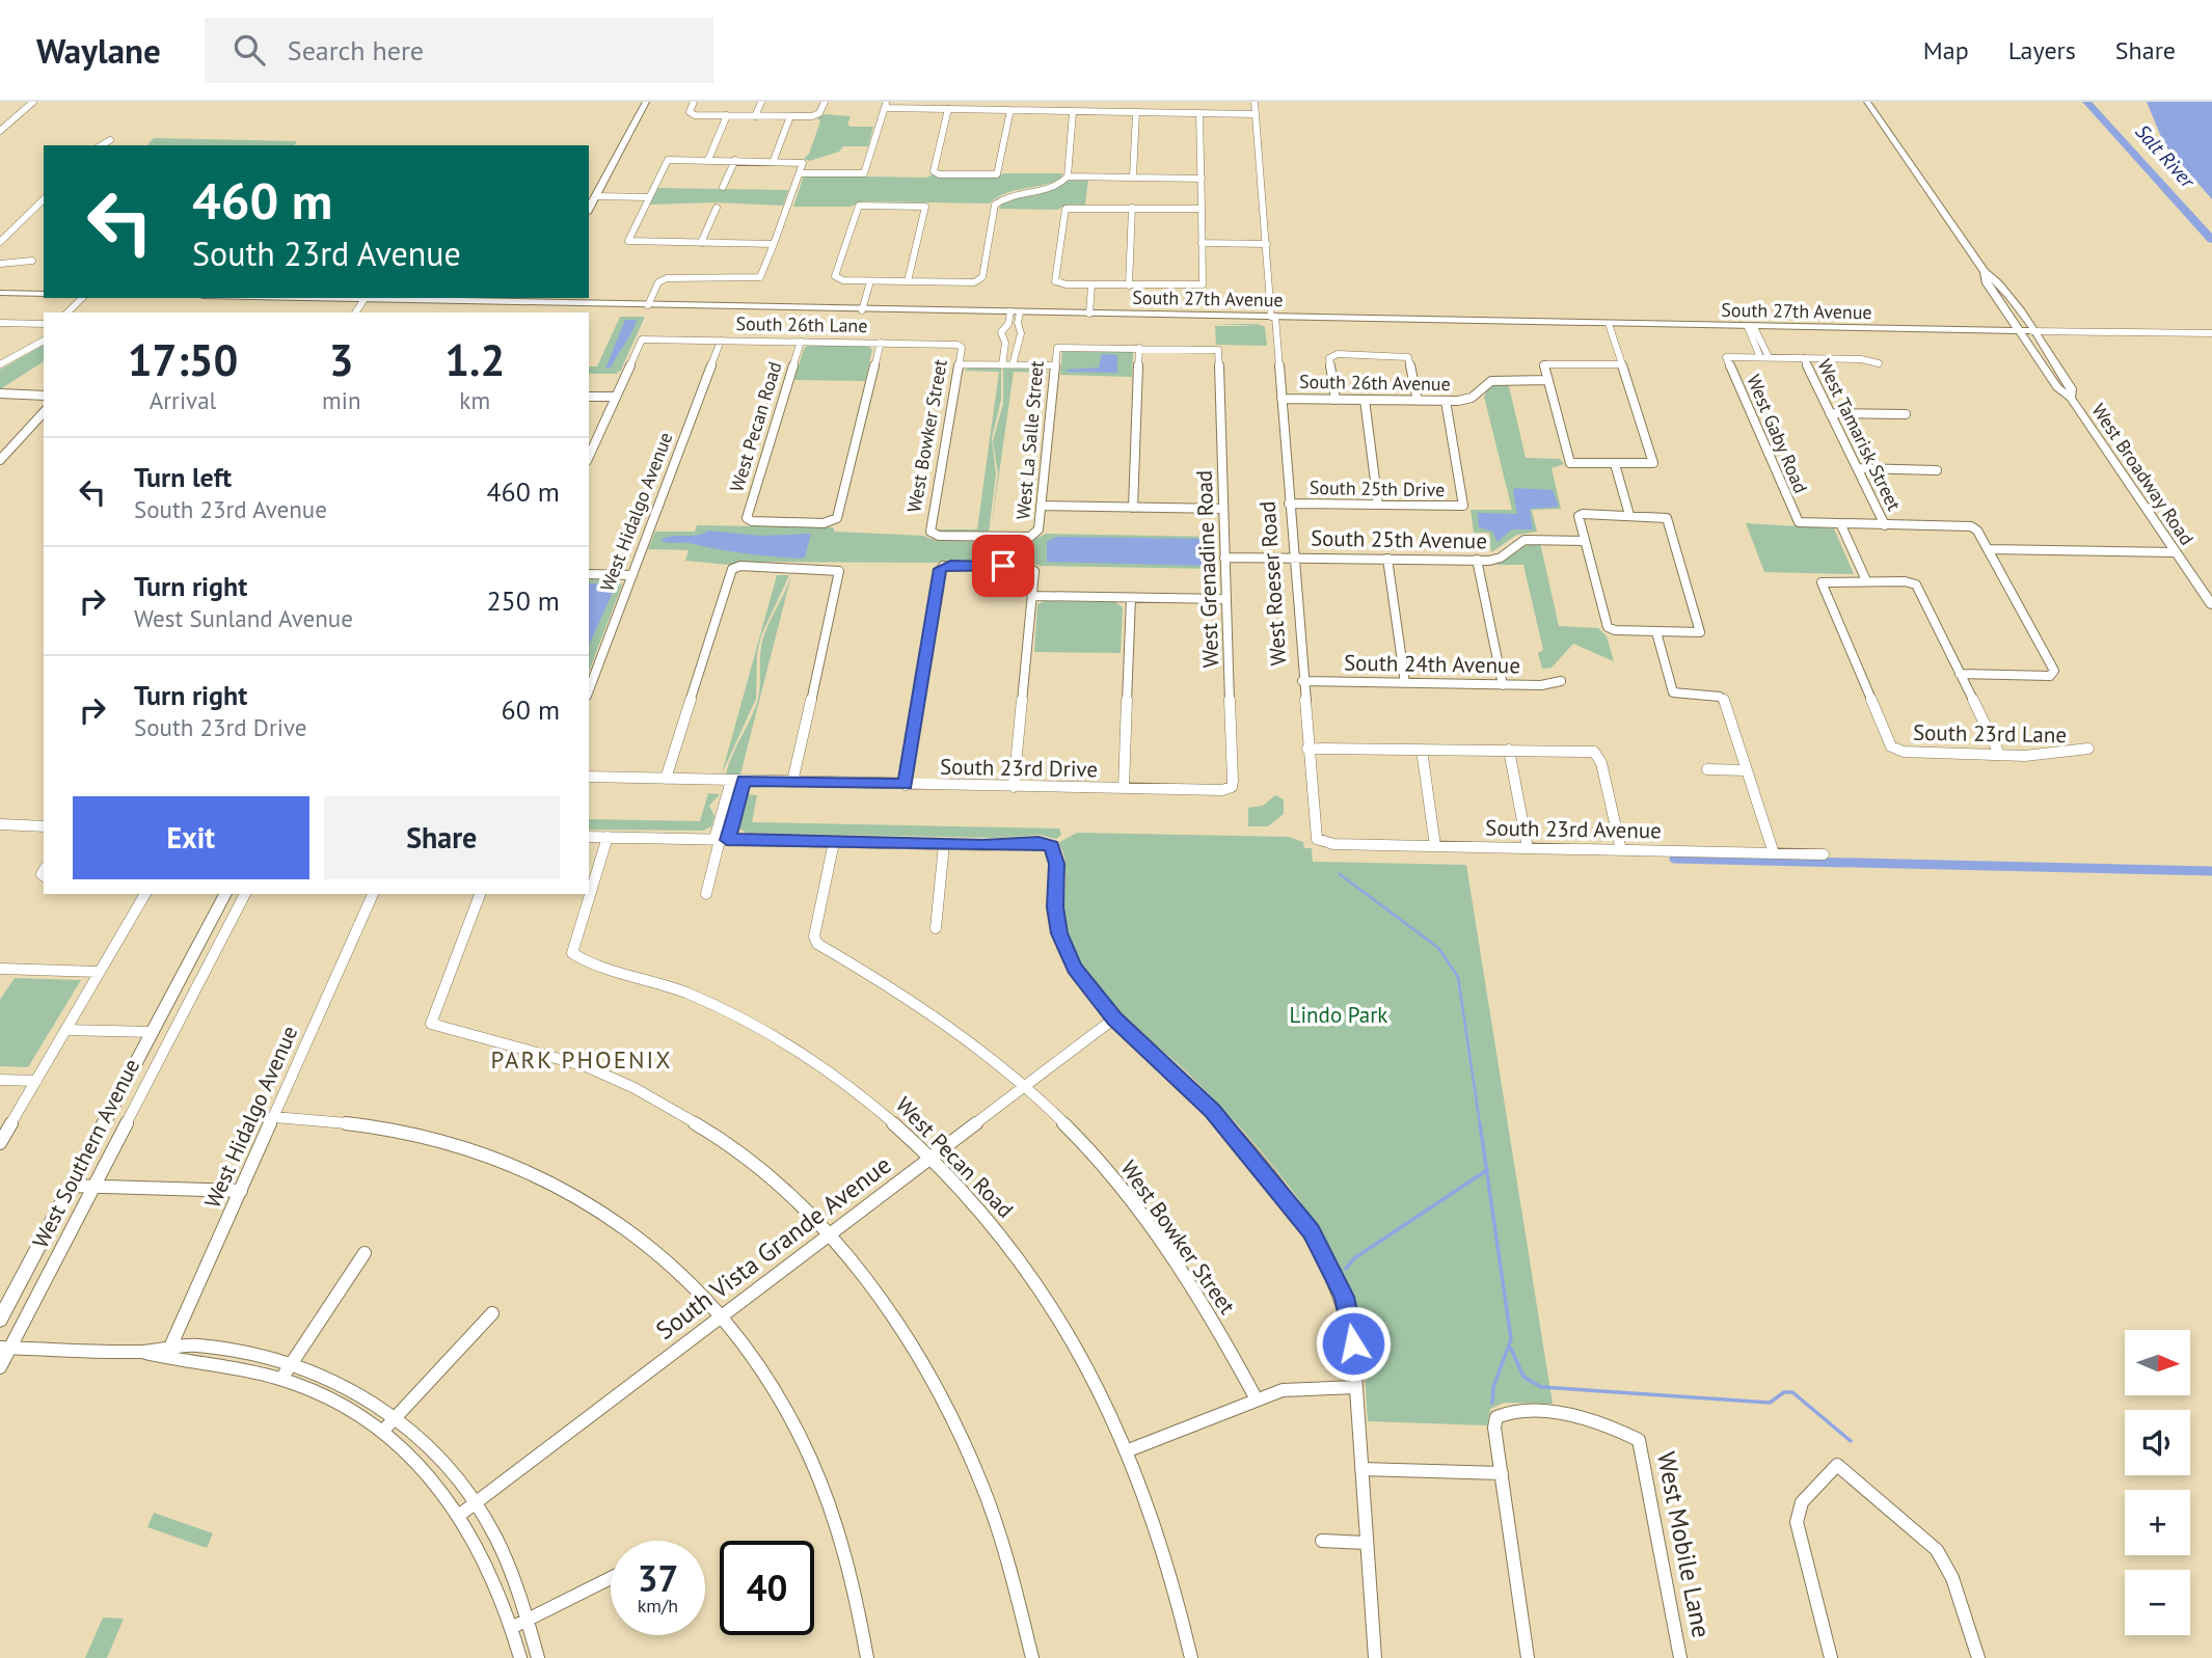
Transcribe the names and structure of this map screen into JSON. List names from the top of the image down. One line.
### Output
{"streets":{"main road":["South 27th Avenue","West Broadway Road","West Southern Avenue"],"street":["South 26th Lane","South 26th Avenue","West Pecan Road","West Gaby Road","West Tamarisk Street","West Bowker Street","West La Salle Street","South 25th Drive","West Hidalgo Avenue","South 25th Avenue","West Grenadine Road","West Roeser Road","South 24th Avenue","South 23rd Lane","South 23rd Drive","South 23rd Avenue","South Vista Grande Avenue","West Mobile Lane"]},"crossings":[["South 27th Avenue","West La Salle Street"],["South 27th Avenue","West Broadway Road"],["South 27th Avenue","West Roeser Road"],["South 26th Lane","West Pecan Road"],["South 26th Lane","West Bowker Street"],["South 26th Lane","West Hidalgo Avenue"],["South 26th Avenue","South 25th Drive"],["South 26th Avenue","West Roeser Road"],["West Pecan Road","South Vista Grande Avenue"],["West Bowker Street","West La Salle Street"],["West Bowker Street","South Vista Grande Avenue"],["West La Salle Street","West Grenadine Road"],["South 25th Drive","West Roeser Road"],["South 25th Avenue","West Grenadine Road"],["South 25th Avenue","West Roeser Road"],["West Grenadine Road","South 23rd Drive"],["West Roeser Road","South 24th Avenue"],["West Roeser Road","South 23rd Avenue"]],"districts":["PARK PHOENIX"],"water":["Salt River"],"parks":["Lindo Park"],"north":"right","page":{"header":"Waylane","search":"Search here","nav":["Map","Layers","Share"],"turn":["460 m","South 23rd Avenue"],"eta":["17:50","Arrival","3","min","1.2","km"],"list":[{"name":"Turn left","note":"South 23rd Avenue","value":"460 m"},{"name":"Turn right","note":"West Sunland Avenue","value":"250 m"},{"name":"Turn right","note":"South 23rd Drive","value":"60 m"}],"buttons":["Exit","Share"],"map_buttons":["+","−"],"speed":"37 km/h","limit":"40"}}
